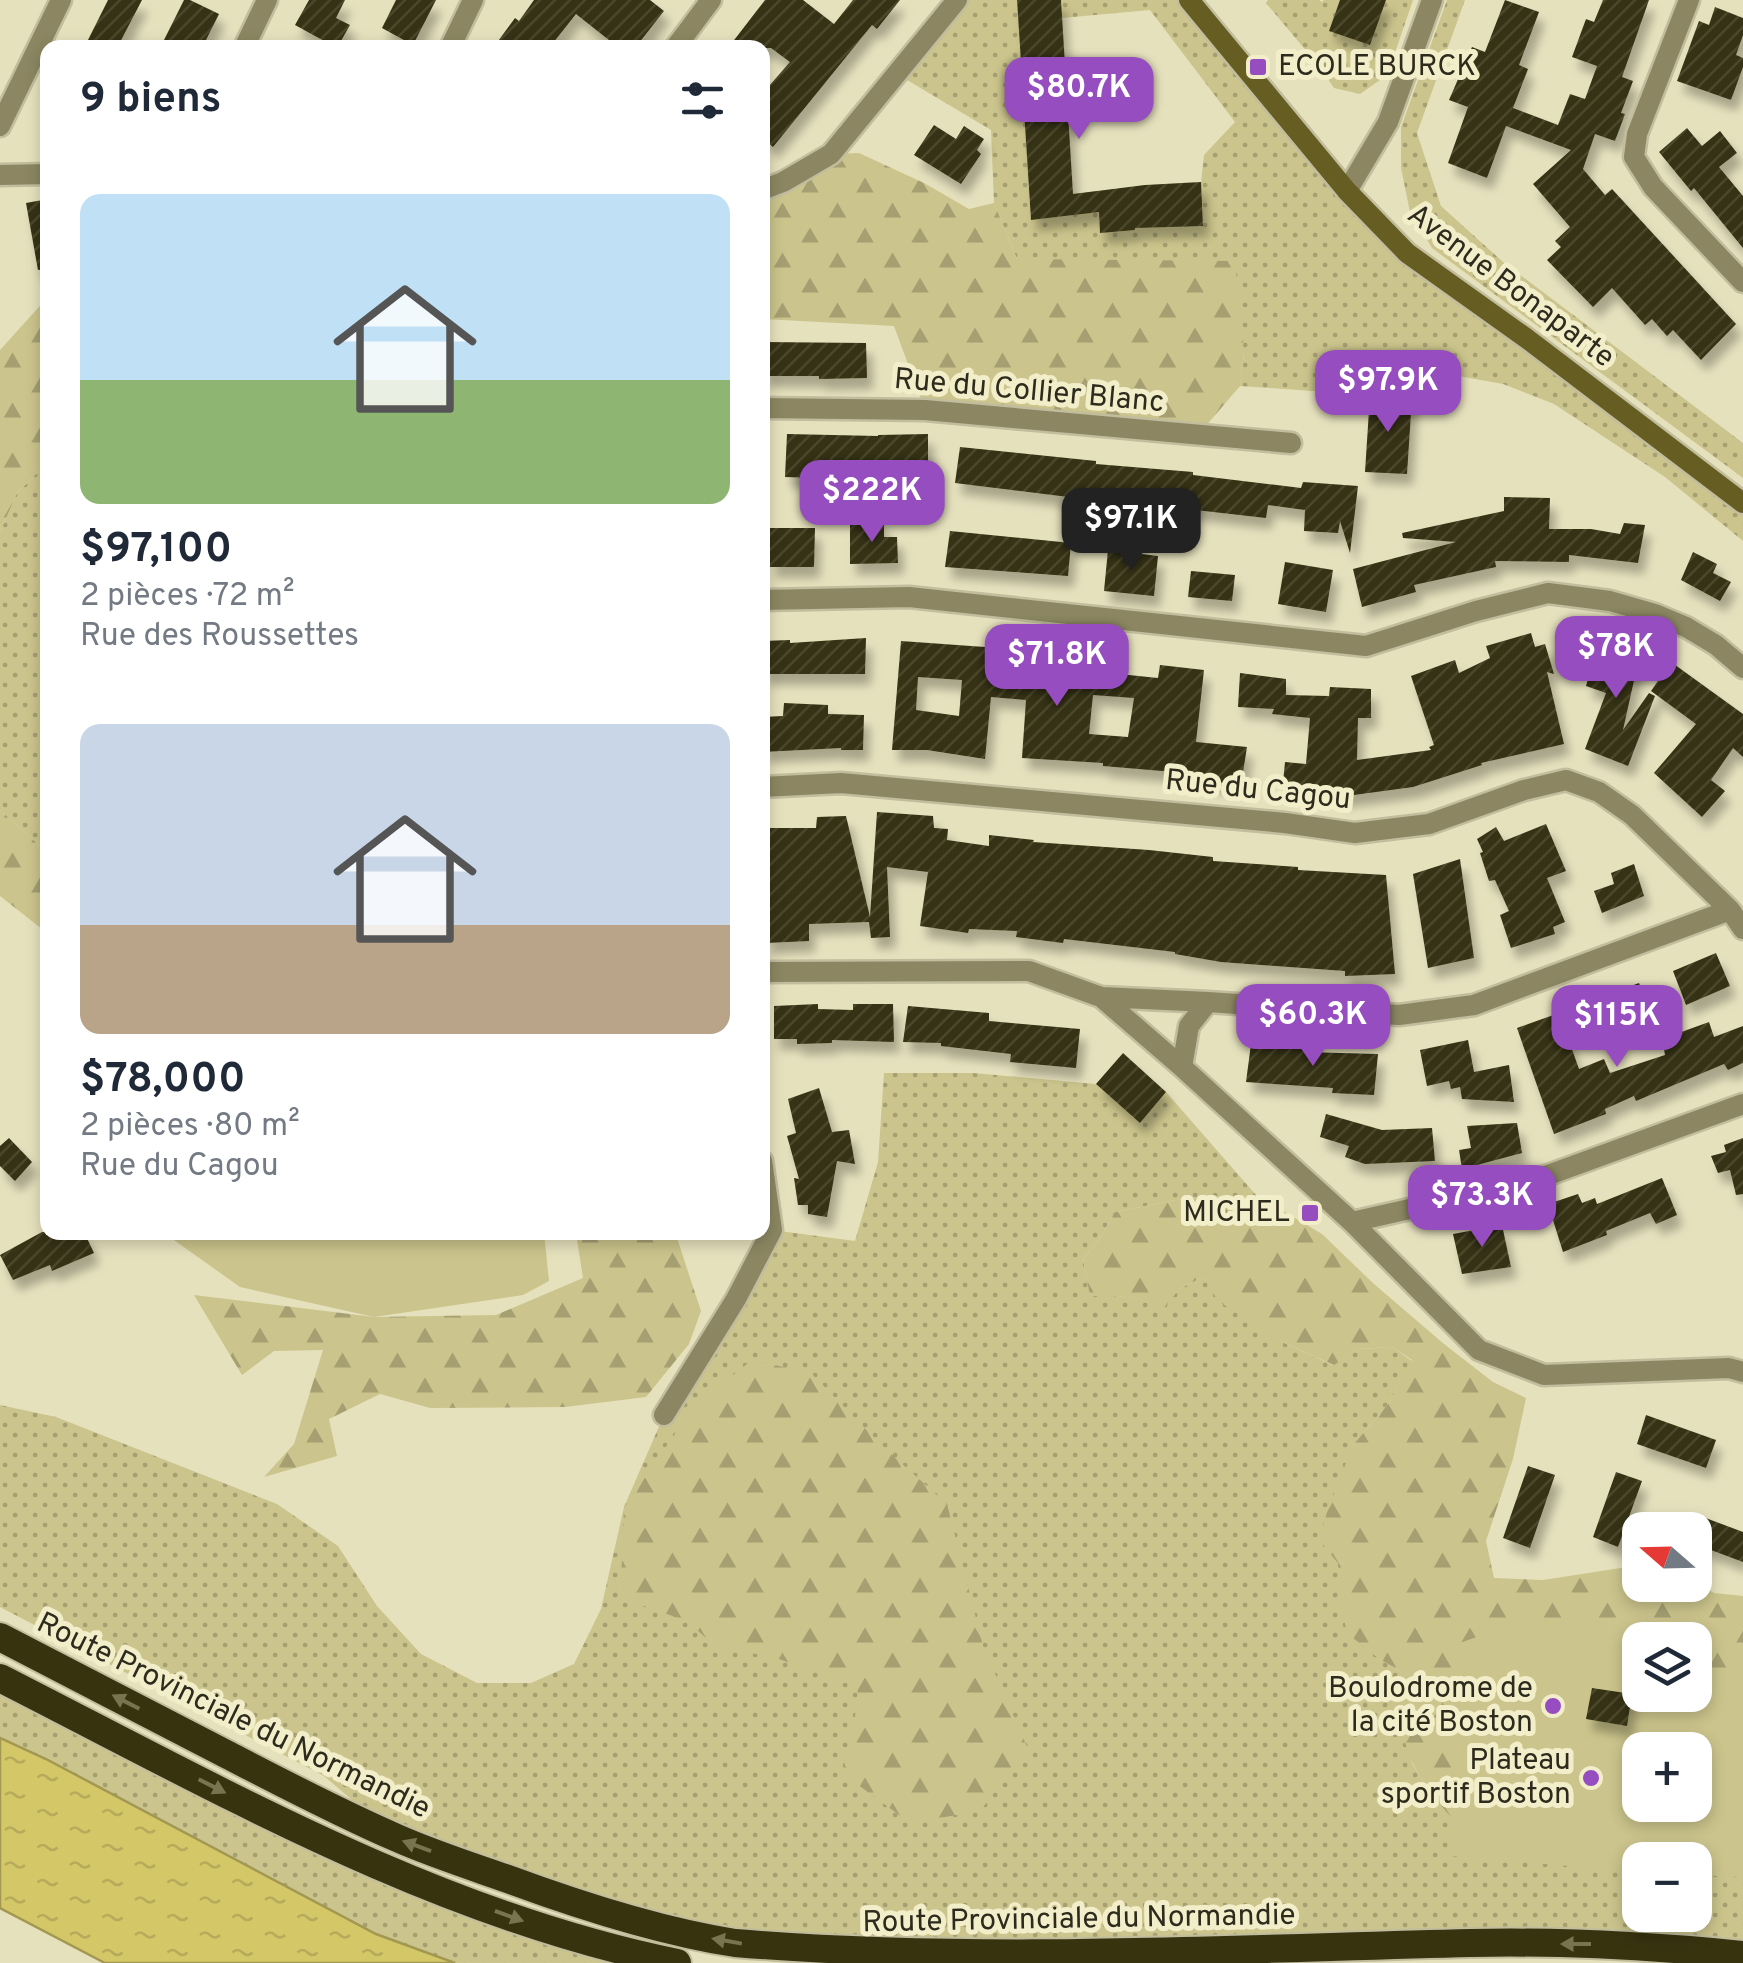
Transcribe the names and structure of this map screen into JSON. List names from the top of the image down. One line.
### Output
{"streets":{"highway":["Route Provinciale du Normandie"],"main road":["Avenue Bonaparte"],"street":["Rue du Collier Blanc","Rue du Cagou"]},"places":{"transit":["ECOLE BURCK","MICHEL"],"other":["Boulodrome de la cité Boston","Plateau sportif Boston"]},"north":"left","page":{"heading":"9 biens","price":["$80.7K","$97.9K","$222K","$97.1K","$78K","$71.8K","$60.3K","$115K","$73.3K"],"list":[{"name":"$97,100","note":"2 pièces · 72 m² · Rue des Roussettes"},{"name":"$78,000","note":"2 pièces · 80 m² · Rue du Cagou"}],"map_buttons":["+","−"]}}
